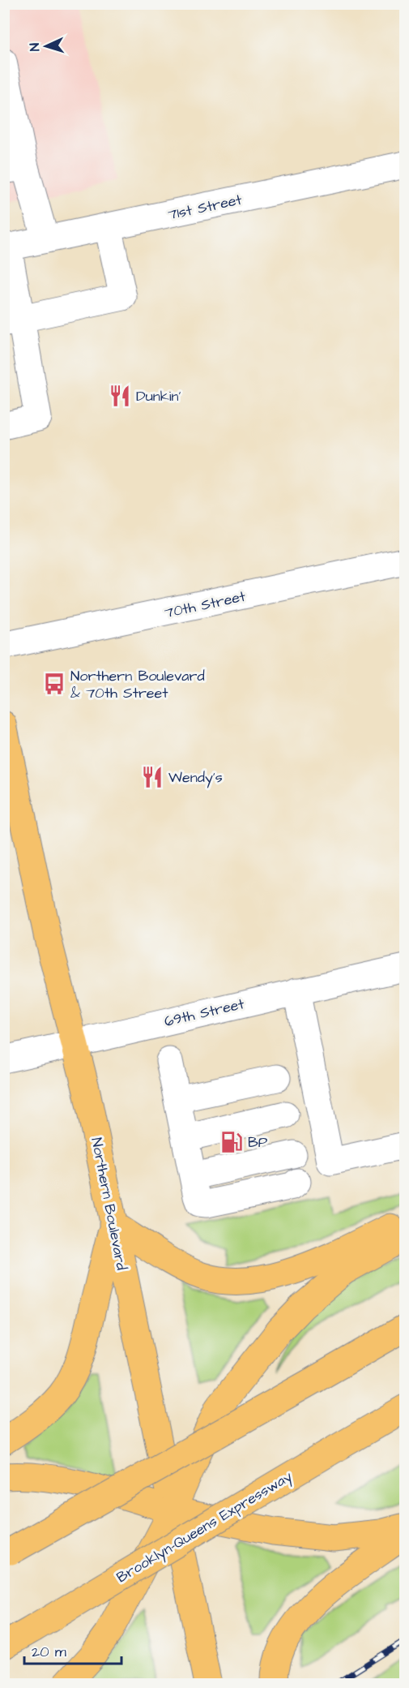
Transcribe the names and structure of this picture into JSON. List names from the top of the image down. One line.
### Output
{"streets":{"main road":["Northern Boulevard","Brooklyn-Queens Expressway"],"street":["71st Street","70th Street","69th Street"]},"crossings":[["69th Street","Northern Boulevard"]],"places":{"restaurant":["Dunkin'","Wendy's"],"bus stop":["Northern Boulevard & 70th Street"],"fuel station":["BP"]},"scale_bar":"20 m","north":"left"}
